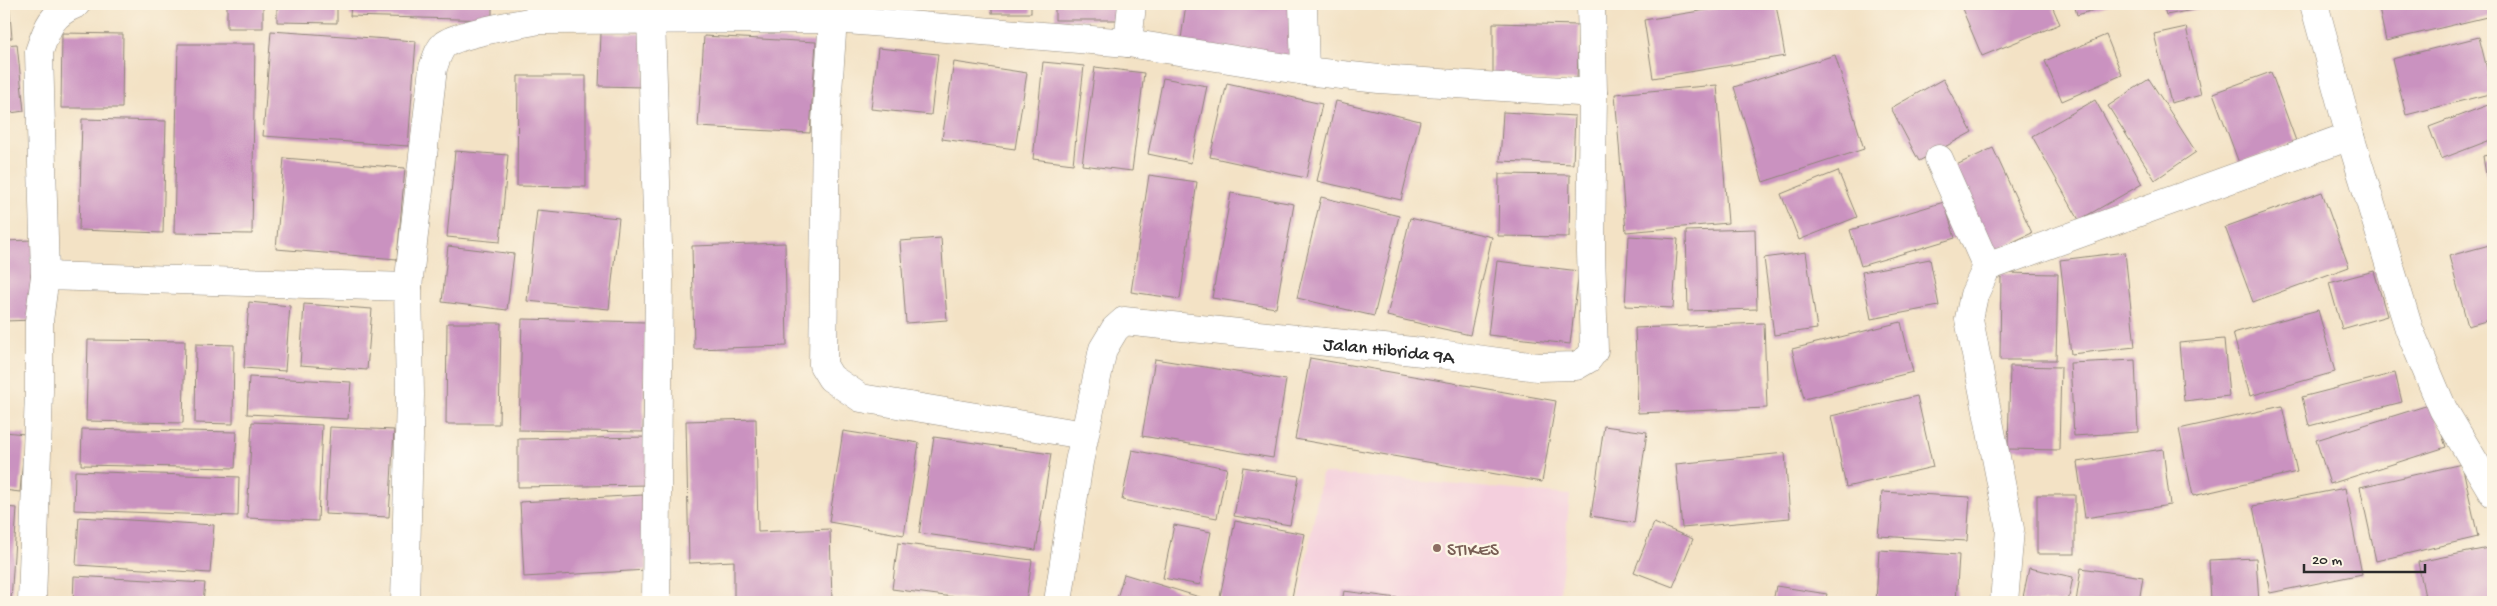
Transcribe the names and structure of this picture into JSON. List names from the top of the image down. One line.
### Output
{"streets":{"street":["Jalan Hibrida 9A"]},"places":["STIKES"],"scale_bar":"20 m"}
